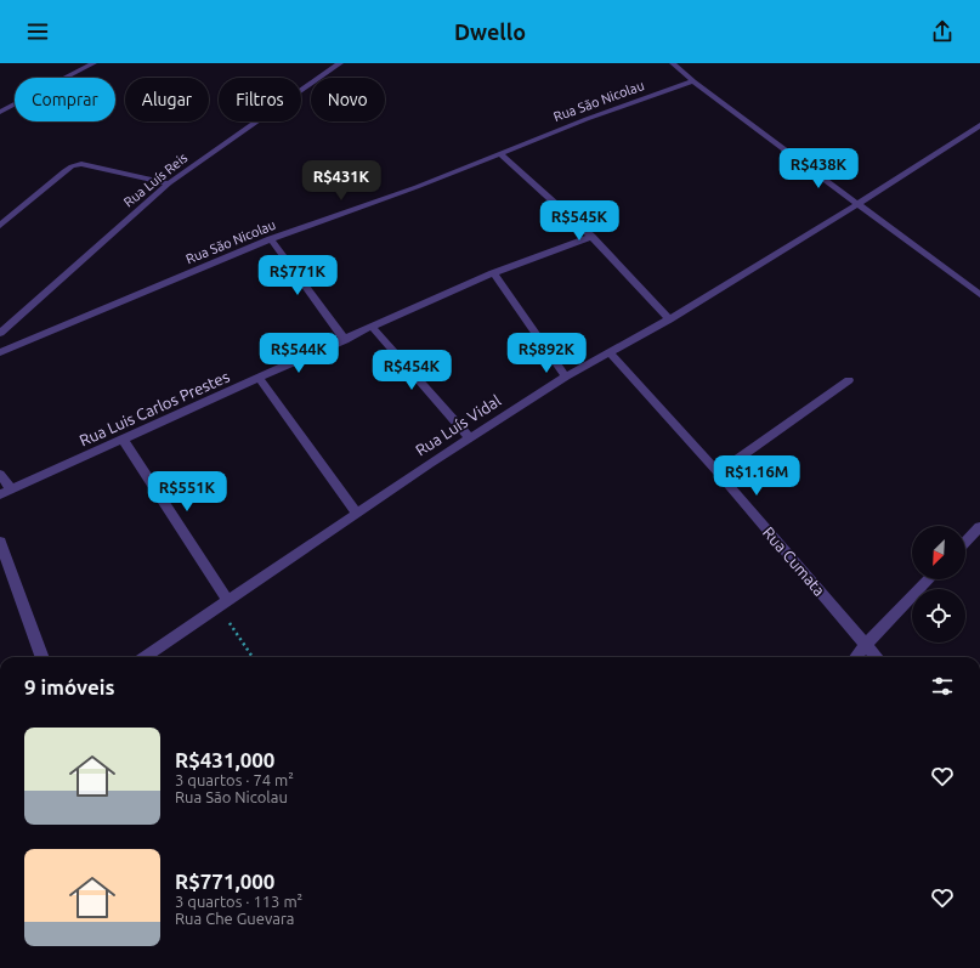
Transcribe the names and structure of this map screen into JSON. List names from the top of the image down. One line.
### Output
{"streets":{"street":["Rua São Nicolau","Rua Luís Reis","Rua Luis Carlos Prestes","Rua Luís Vidal","Rua Cumata"]},"crossings":[["Rua Luís Vidal","Rua Cumata"]],"north":"bottom left","page":{"header":"Dwello","chip":["Comprar","Alugar","Filtros","Novo"],"price":["R$438K","R$431K","R$545K","R$771K","R$544K","R$892K","R$454K","R$1.16M","R$551K"],"heading":"9 imóveis","list":[{"name":"R$431,000","note":"3 quartos · 74 m² · Rua São Nicolau"},{"name":"R$771,000","note":"3 quartos · 113 m² · Rua Che Guevara"}]}}
